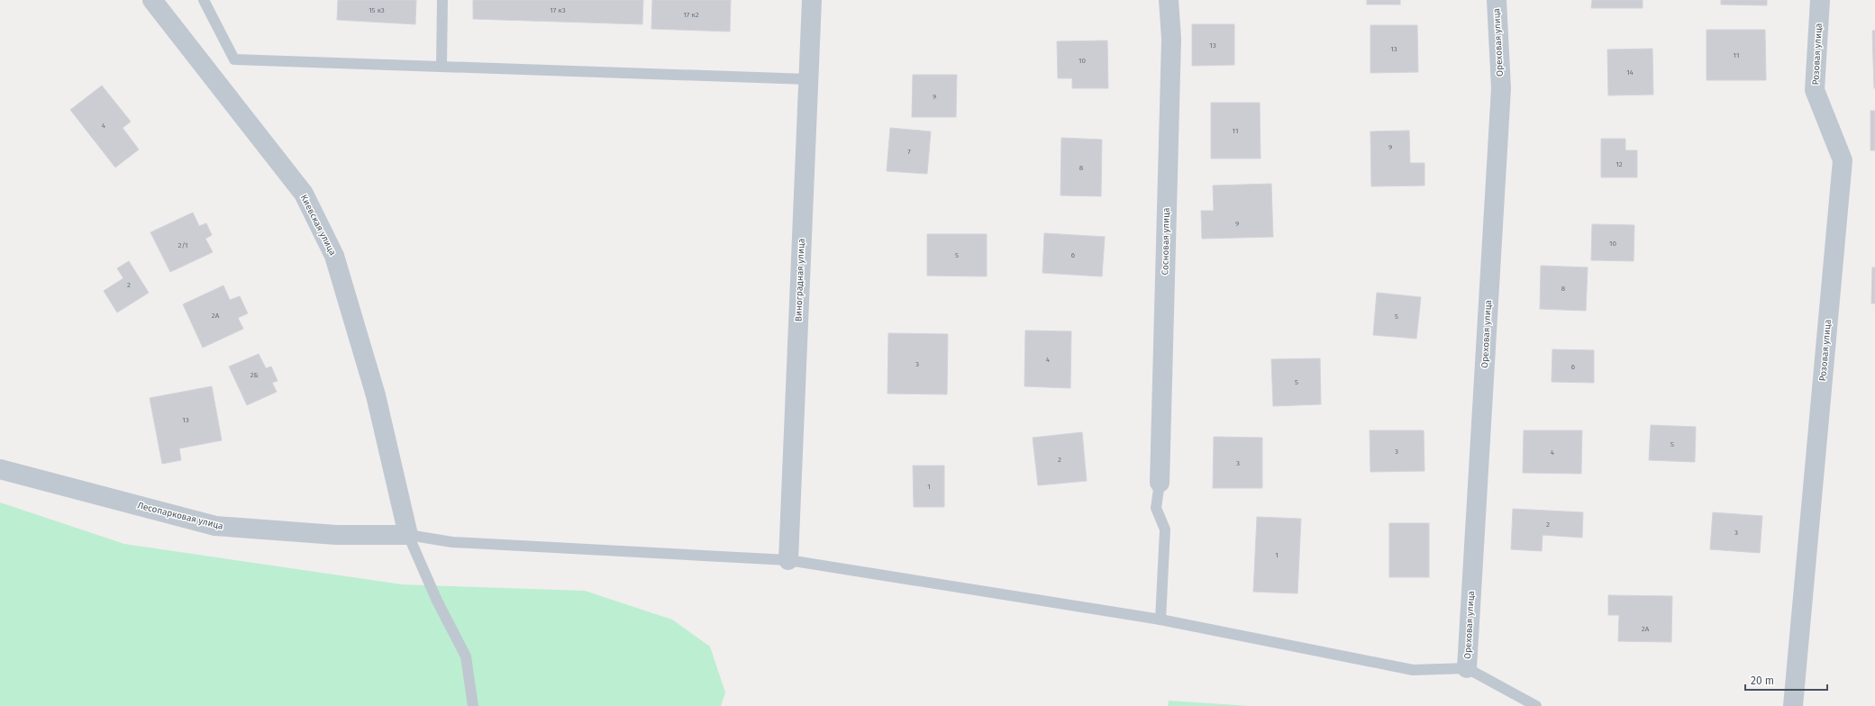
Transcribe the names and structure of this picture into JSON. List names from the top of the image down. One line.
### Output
{"streets":{"street":["Ореховая улица","Розовая улица","Киевская улица","Сосновая улица","Виноградная улица","Лесопарковая улица"]},"crossings":[["Киевская улица","Лесопарковая улица"]],"house_numbers":["15 к3","17 к3","17 к2","13","13","11","10","14","9","4","11","9","7","12","8","9","10","2/1","5","6","2","8","2А","5","4","3","6","2Б","5","13","5","3","4","2","3","1","2","3","1","2А"],"scale_bar":"20 m"}
